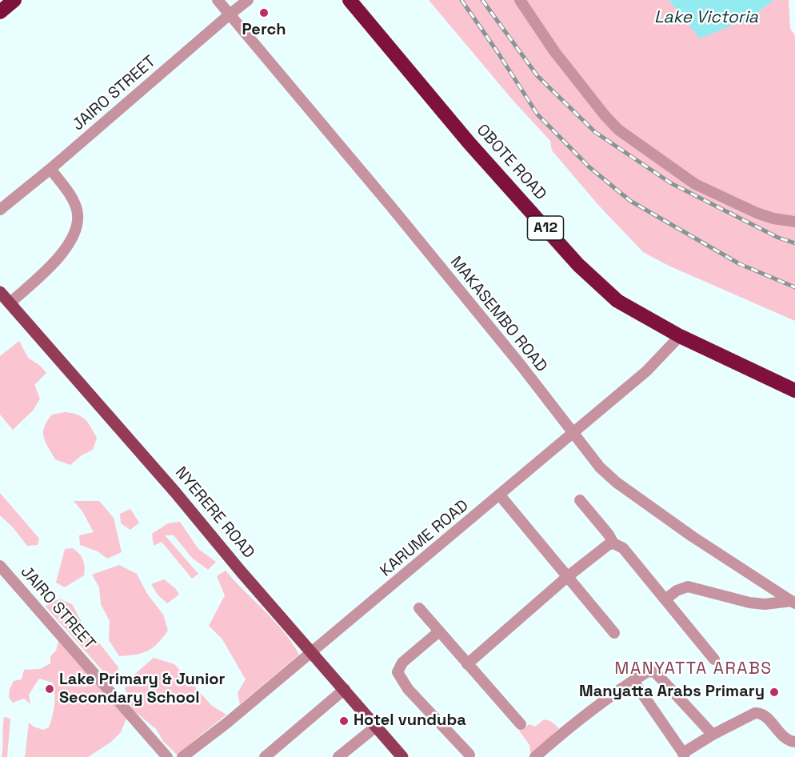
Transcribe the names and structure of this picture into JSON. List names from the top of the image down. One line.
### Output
{"streets":{"highway":["OBOTE ROAD","A12"],"main road":["NYERERE ROAD"],"street":["JAIRO STREET","MAKASEMBO ROAD","KARUME ROAD"]},"crossings":[["JAIRO STREET","MAKASEMBO ROAD"],["OBOTE ROAD","KARUME ROAD"],["MAKASEMBO ROAD","KARUME ROAD"],["NYERERE ROAD","KARUME ROAD"]],"districts":["MANYATTA ARABS"],"water":["Lake Victoria"],"places":["Perch","Lake Primary & Junior Secondary School","Manyatta Arabs Primary","Hotel vunduba"]}
